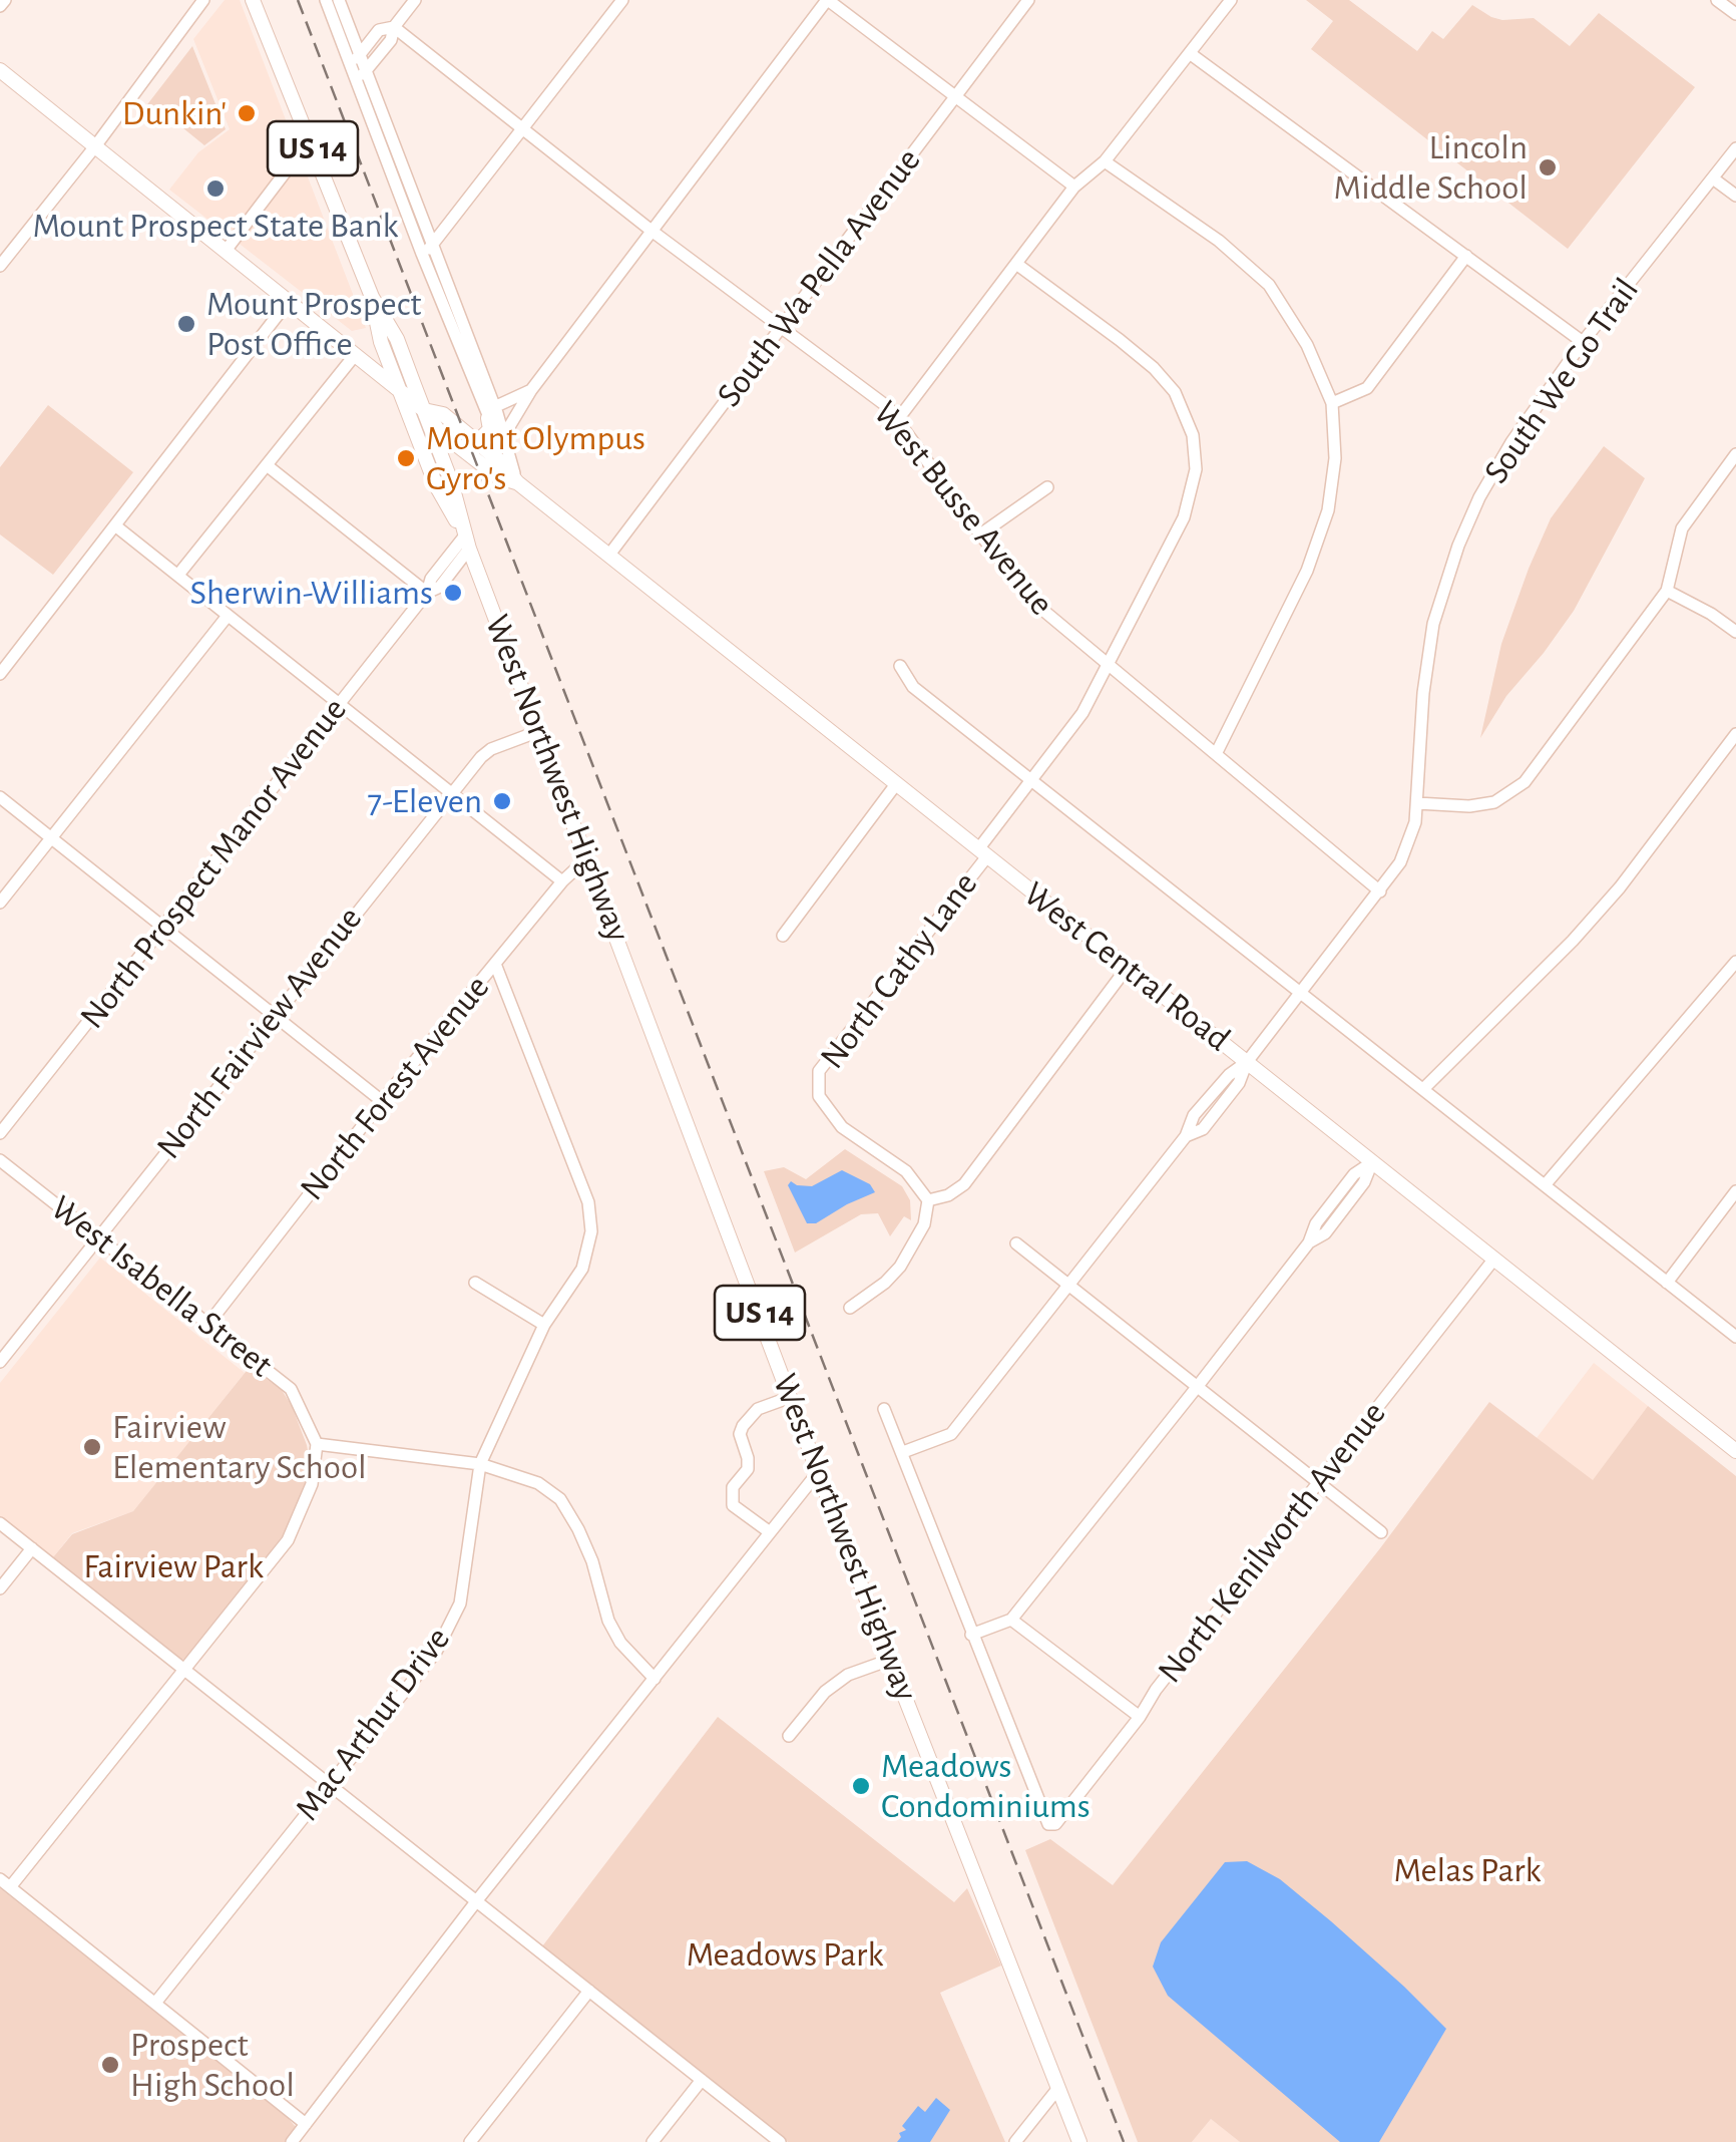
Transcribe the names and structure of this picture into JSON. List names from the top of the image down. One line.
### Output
{"streets":{"main road":["US 14","West Northwest Highway","West Central Road"],"street":["South Wa Pella Avenue","South We Go Trail","West Busse Avenue","North Prospect Manor Avenue","North Cathy Lane","North Fairview Avenue","North Forest Avenue","West Isabella Street","North Kenilworth Avenue","Mac Arthur Drive"]},"crossings":[["US 14","West Northwest Highway"],["South Wa Pella Avenue","West Busse Avenue"],["South Wa Pella Avenue","West Central Road"],["South We Go Trail","West Busse Avenue"],["South We Go Trail","West Central Road"],["West Busse Avenue","North Cathy Lane"],["West Northwest Highway","North Prospect Manor Avenue"],["West Northwest Highway","West Central Road"],["West Northwest Highway","North Fairview Avenue"],["West Northwest Highway","North Forest Avenue"],["West Central Road","North Cathy Lane"],["West Central Road","North Kenilworth Avenue"],["North Fairview Avenue","West Isabella Street"],["North Forest Avenue","West Isabella Street"],["North Forest Avenue","Mac Arthur Drive"]],"parks":["Fairview Park","Melas Park","Meadows Park"],"places":["Dunkin'","Lincoln Middle School","Mount Prospect State Bank","Mount Prospect Post Office","Mount Olympus Gyro's","Sherwin-Williams","7-Eleven","Fairview Elementary School","Meadows Condominiums","Prospect High School"]}
